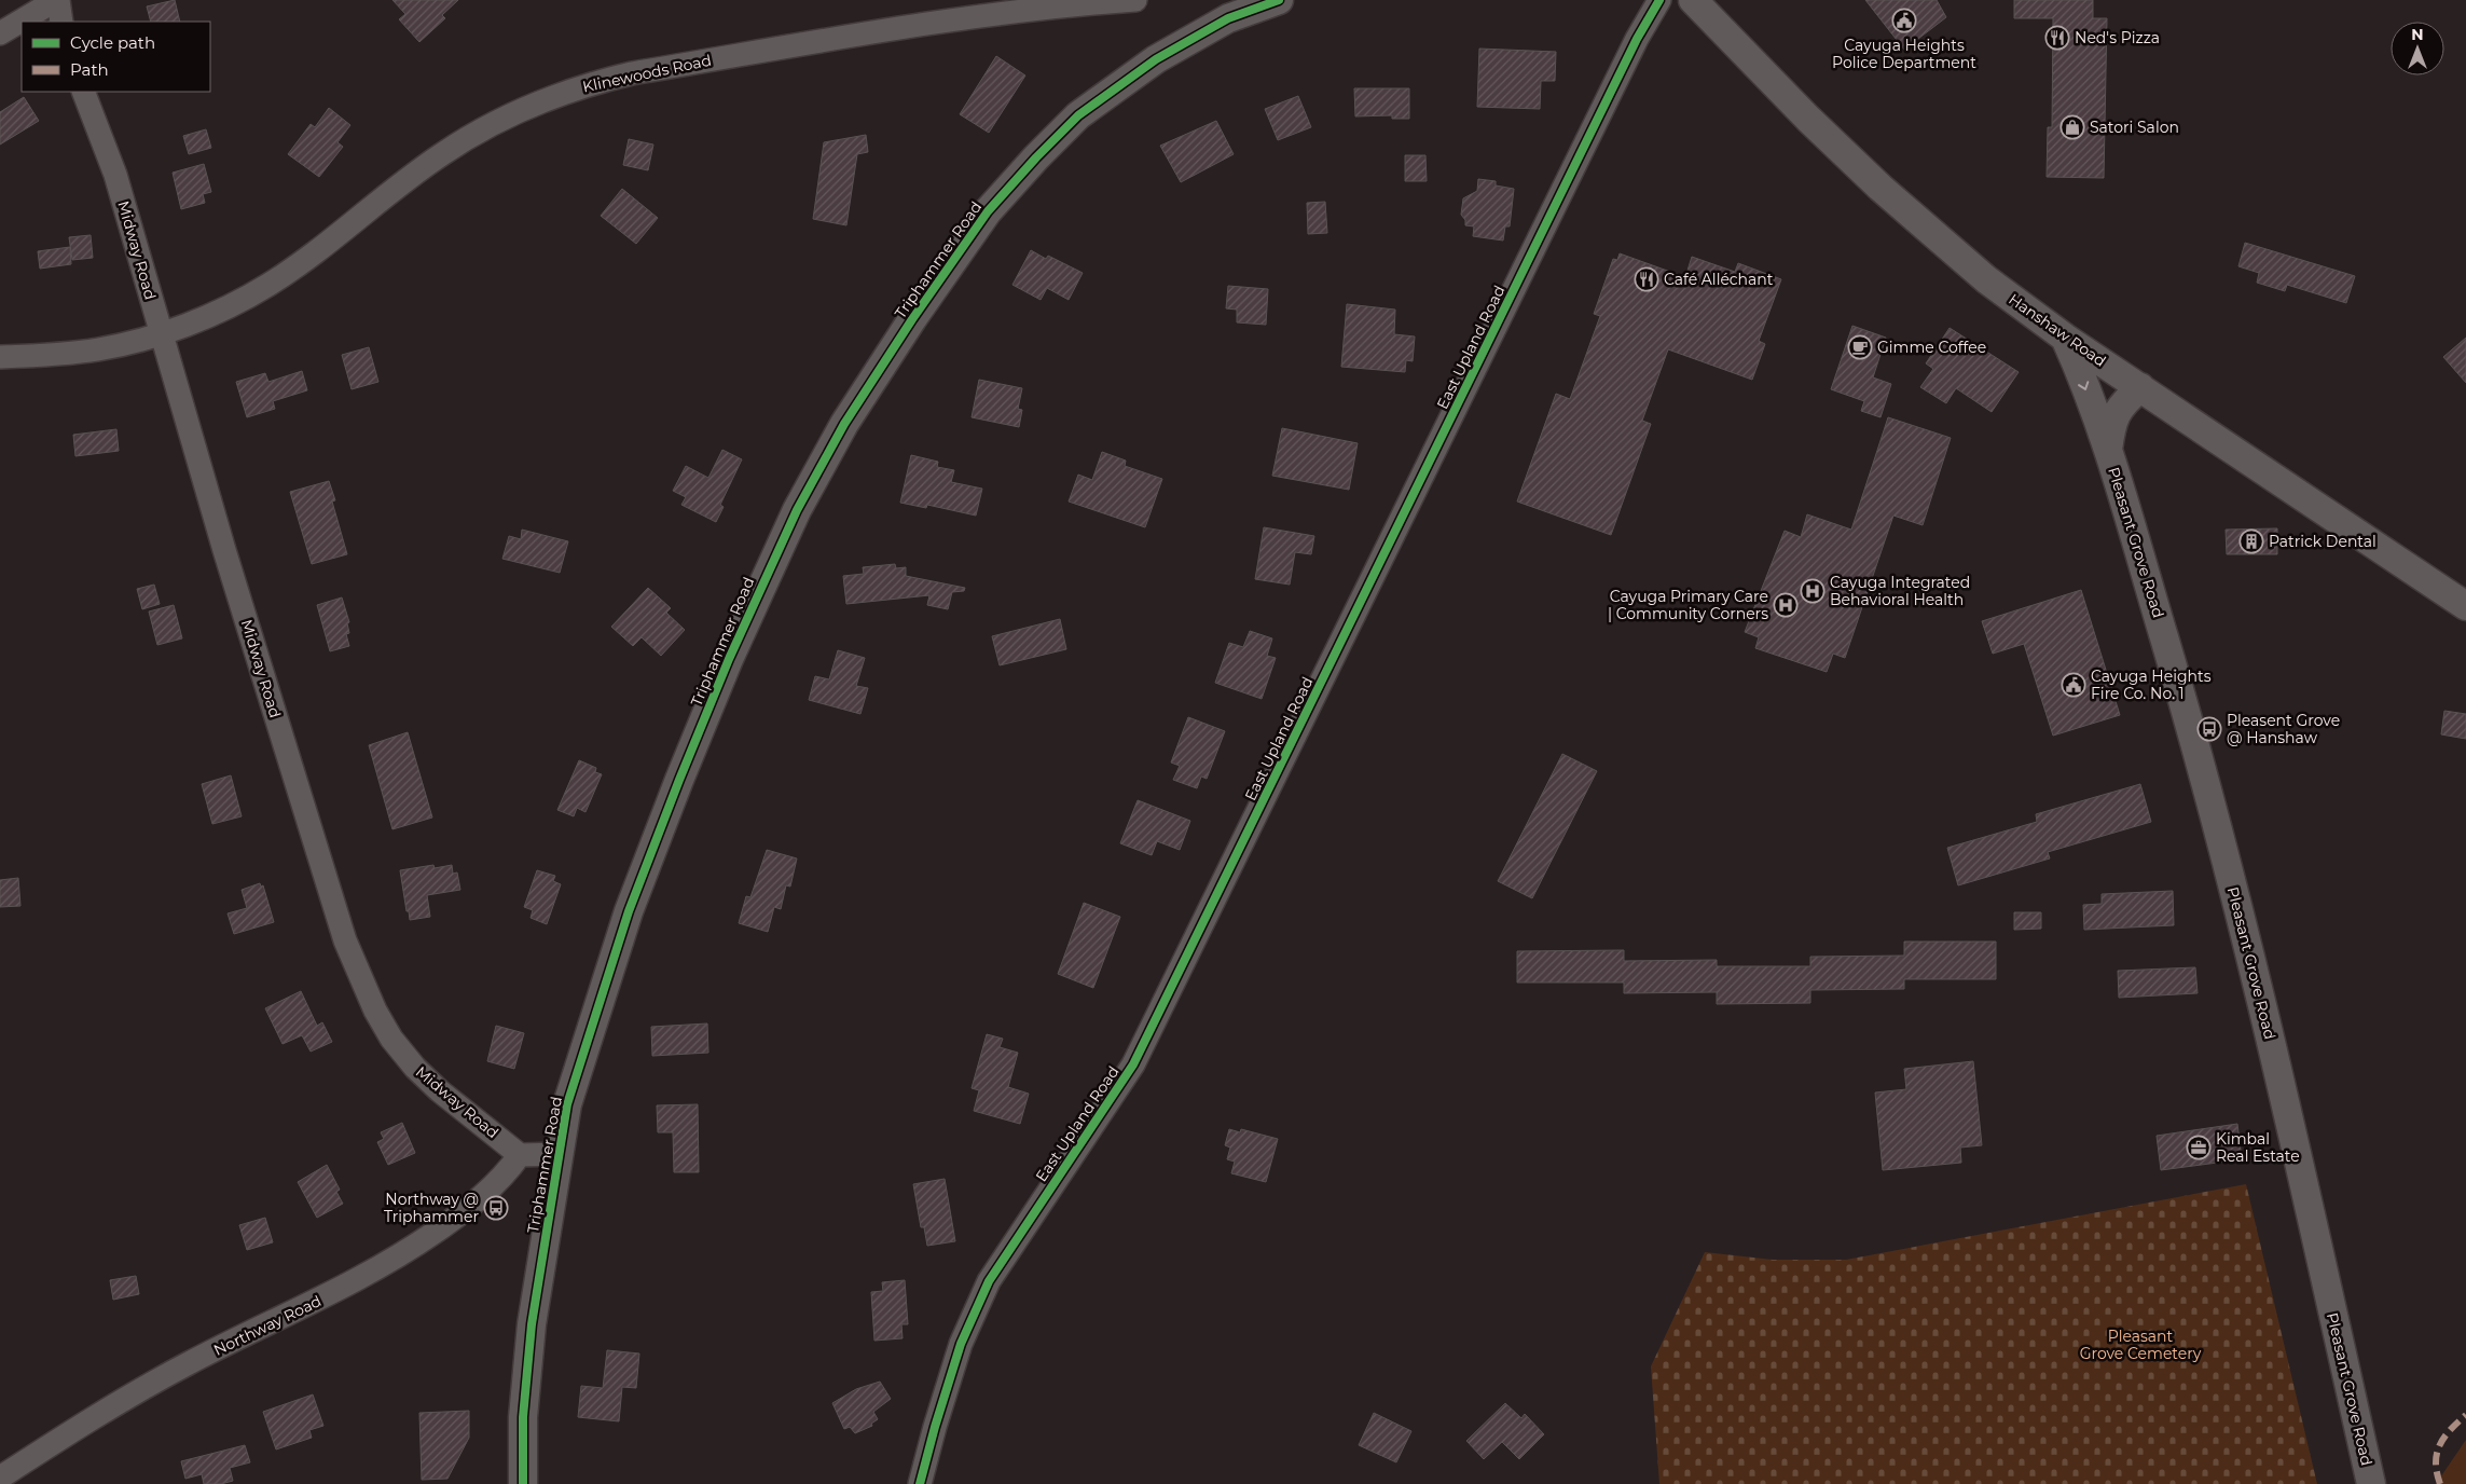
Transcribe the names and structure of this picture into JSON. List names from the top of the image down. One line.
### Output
{"streets":{"street":["Klinewoods Road","Midway Road","Triphammer Road","Hanshaw Road","East Upland Road","Pleasant Grove Road","Northway Road"]},"crossings":[["Klinewoods Road","Midway Road"],["Midway Road","Northway Road"],["Hanshaw Road","Pleasant Grove Road"]],"parks":["Pleasant Grove Cemetery"],"places":{"public building":["Cayuga Heights Police Department","Cayuga Heights Fire Co. No. 1"],"restaurant":["Ned's Pizza","Café Alléchant"],"shop":["Satori Salon"],"cafe":["Gimme Coffee"],"building":["Patrick Dental"],"hospital":["Cayuga Integrated Behavioral Health","Cayuga Primary Care | Community Corners"],"bus stop":["Pleasent Grove @ Hanshaw","Northway @ Triphammer"],"office":["Kimbal Real Estate"]},"legend":["Cycle path","Path"],"north":"top"}
